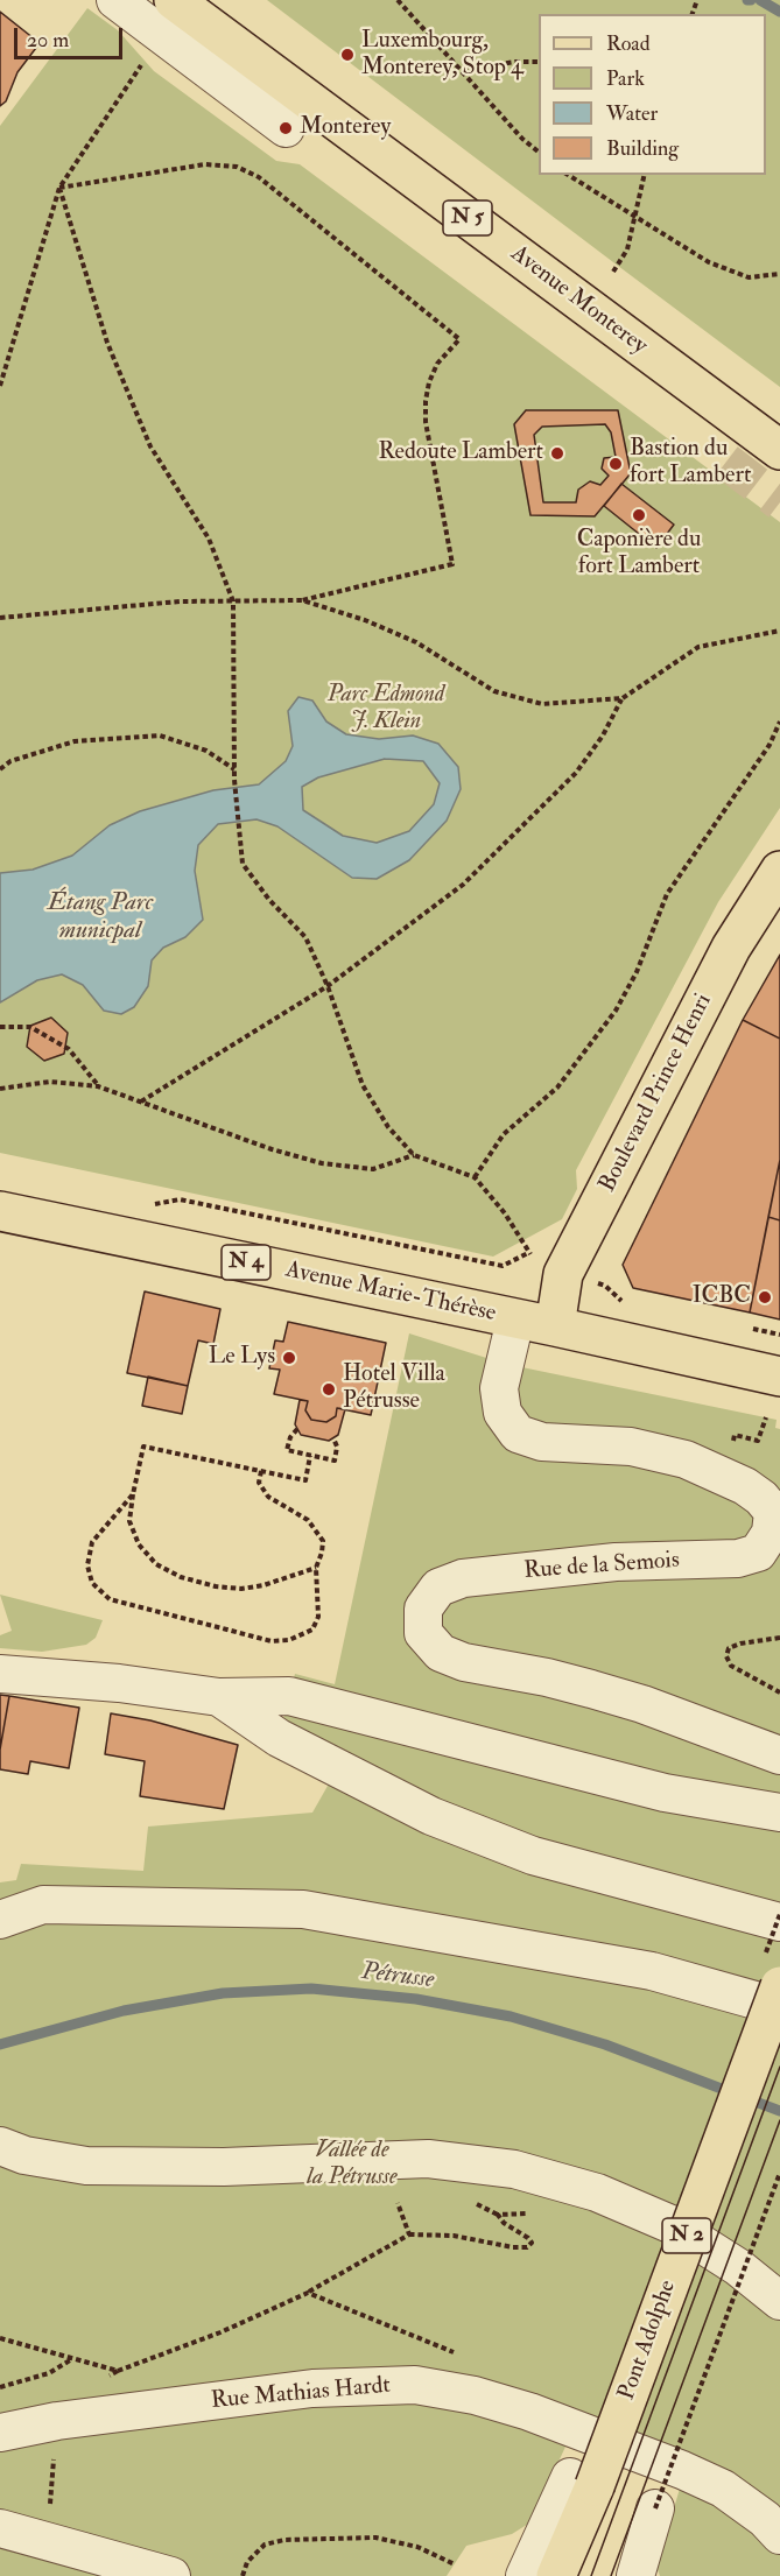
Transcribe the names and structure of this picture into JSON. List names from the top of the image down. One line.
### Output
{"streets":{"main road":["N 5","Avenue Monterey","Boulevard Prince Henri","N 4","Avenue Marie-Thérèse","N 2","Pont Adolphe"],"street":["Rue de la Semois","Rue Mathias Hardt"]},"crossings":[["Boulevard Prince Henri","Avenue Marie-Thérèse"],["Avenue Marie-Thérèse","Rue de la Semois"]],"water":["Étang Parc municpal","Pétrusse"],"parks":["Parc Edmond J. Klein","Vallée de la Pétrusse"],"places":["Luxembourg, Monterey, Stop 4","Monterey","Redoute Lambert","Bastion du fort Lambert","Caponière du fort Lambert","ICBC","Le Lys","Hotel Villa Pétrusse"],"legend":["Road","Park","Water","Building"],"scale_bar":"20 m"}
